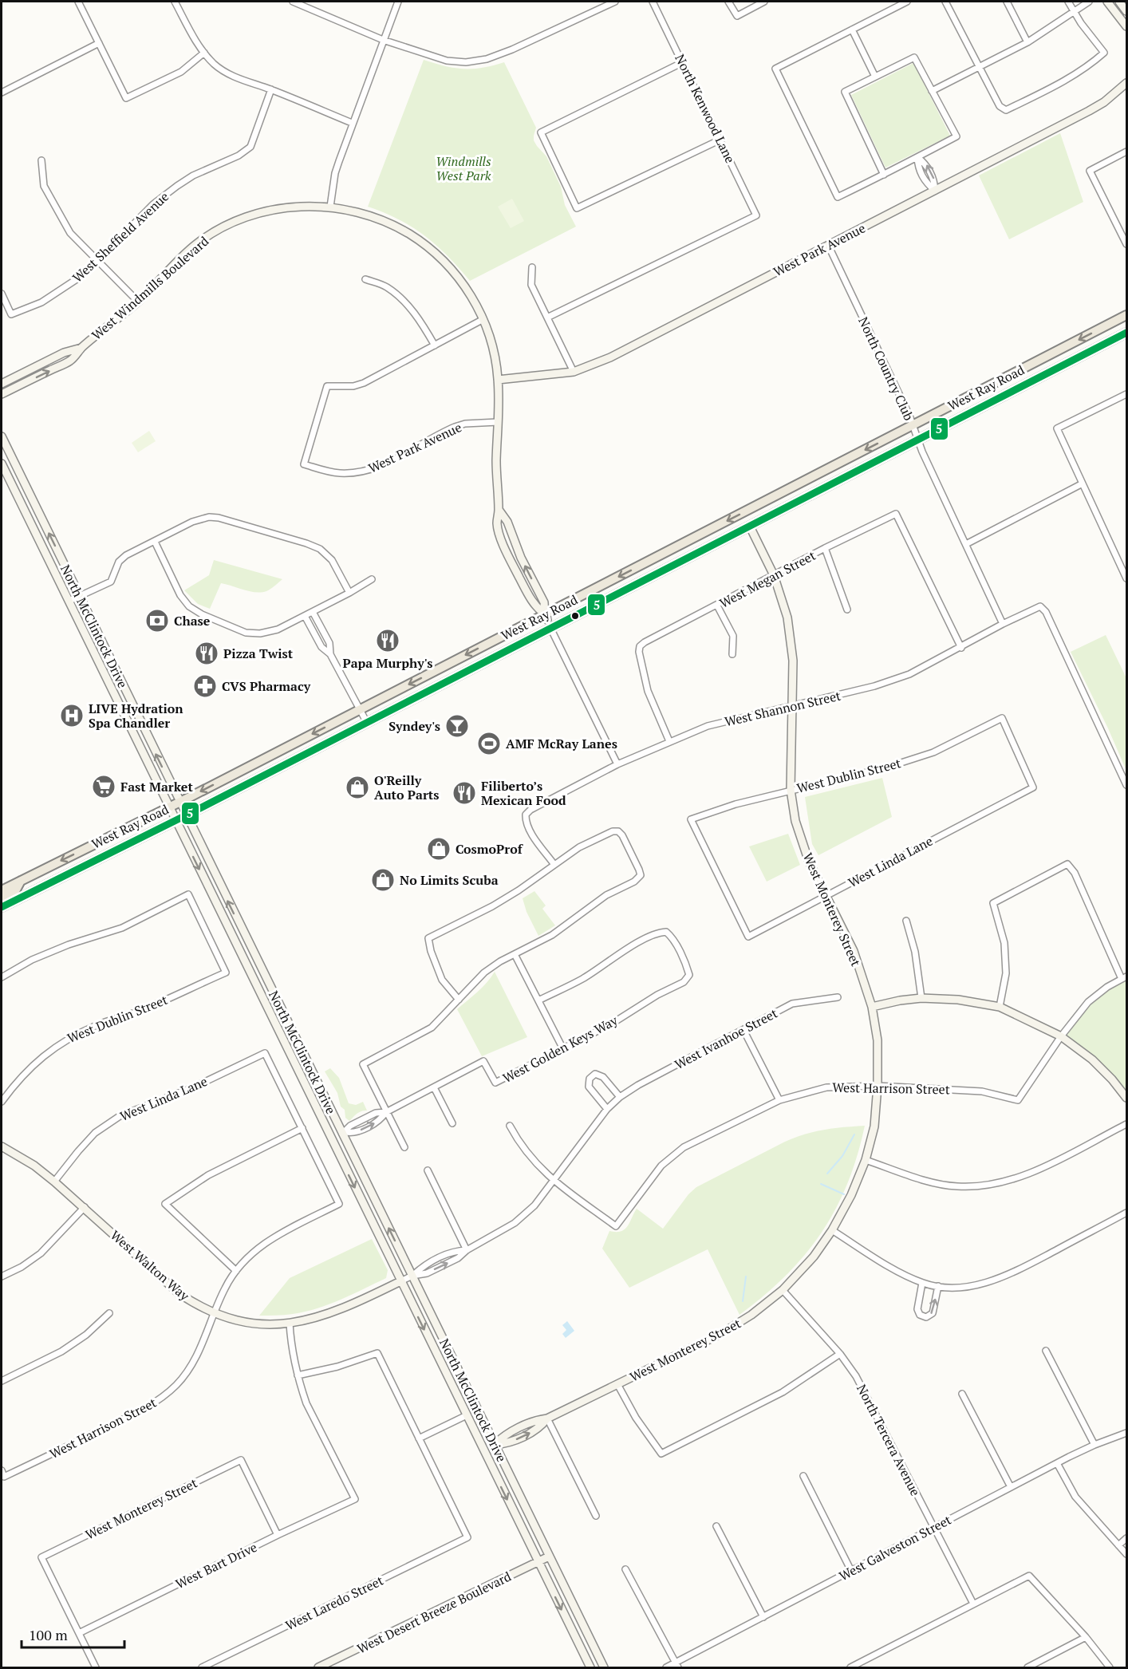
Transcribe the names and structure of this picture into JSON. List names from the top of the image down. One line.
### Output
{"streets":{"main road":["West Ray Road"],"street":["North Kenwood Lane","West Sheffield Avenue","West Park Avenue","West Windmills Boulevard","North Country Club","West Megan Street","North McClintock Drive","West Shannon Street","West Dublin Street","West Linda Lane","West Monterey Street","West Ivanhoe Street","West Golden Keys Way","West Harrison Street","West Walton Way","North Tercera Avenue","West Galveston Street","West Bart Drive","West Laredo Street","West Desert Breeze Boulevard"]},"crossings":[["West Park Avenue","West Windmills Boulevard"],["West Park Avenue","North Country Club"],["West Windmills Boulevard","West Ray Road"],["North Country Club","West Ray Road"],["North Country Club","West Shannon Street"],["West Ray Road","North McClintock Drive"],["West Ray Road","West Monterey Street"],["West Megan Street","West Shannon Street"],["West Megan Street","West Monterey Street"],["North McClintock Drive","West Monterey Street"],["North McClintock Drive","West Ivanhoe Street"],["North McClintock Drive","West Golden Keys Way"],["North McClintock Drive","West Walton Way"],["North McClintock Drive","West Desert Breeze Boulevard"],["West Shannon Street","West Monterey Street"],["West Dublin Street","West Linda Lane"],["West Dublin Street","West Monterey Street"],["West Linda Lane","West Monterey Street"],["West Linda Lane","West Harrison Street"],["West Linda Lane","West Walton Way"],["West Monterey Street","West Harrison Street"],["West Monterey Street","North Tercera Avenue"],["West Monterey Street","West Bart Drive"],["West Ivanhoe Street","West Harrison Street"],["West Ivanhoe Street","West Walton Way"],["West Harrison Street","West Walton Way"],["North Tercera Avenue","West Galveston Street"]],"parks":["Windmills West Park"],"places":{"bank":["Chase"],"restaurant":["Papa Murphy's","Pizza Twist","Filiberto’s Mexican Food"],"pharmacy":["CVS Pharmacy"],"hospital":["LIVE Hydration Spa Chandler"],"bar":["Syndey's"],"sports":["AMF McRay Lanes"],"supermarket":["Fast Market"],"shop":["O'Reilly Auto Parts","CosmoProf","No Limits Scuba"]},"lines":["transit line 5"],"scale_bar":"100 m"}
